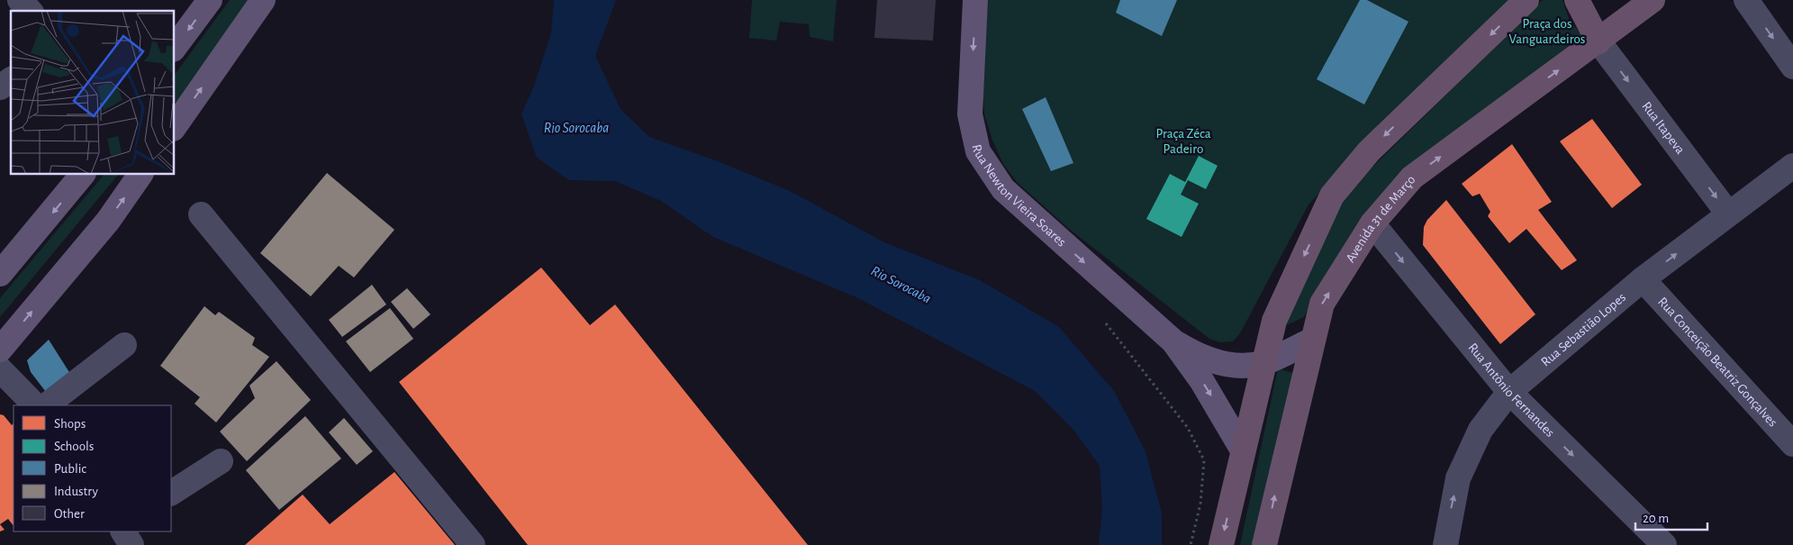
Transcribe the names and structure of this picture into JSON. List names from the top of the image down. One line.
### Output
{"streets":{"highway":["Avenida 31 de Março"],"main road":["Rua Newton Vieira Soares"],"street":["Rua Itapeva","Rua Sebastião Lopes","Rua Conceição Beatriz Gonçalves","Rua Antônio Fernandes"]},"crossings":[["Rua Itapeva","Avenida 31 de Março"],["Rua Itapeva","Rua Sebastião Lopes"],["Avenida 31 de Março","Rua Antônio Fernandes"],["Rua Sebastião Lopes","Rua Conceição Beatriz Gonçalves"],["Rua Sebastião Lopes","Rua Antônio Fernandes"]],"one_way":["Rua Newton Vieira Soares","Rua Sebastião Lopes","Rua Antônio Fernandes"],"water":["Rio Sorocaba"],"parks":["Praça dos Vanguardeiros","Praça Zéca Padeiro"],"legend":["Shops","Schools","Public","Industry","Other"],"scale_bar":"20 m"}
